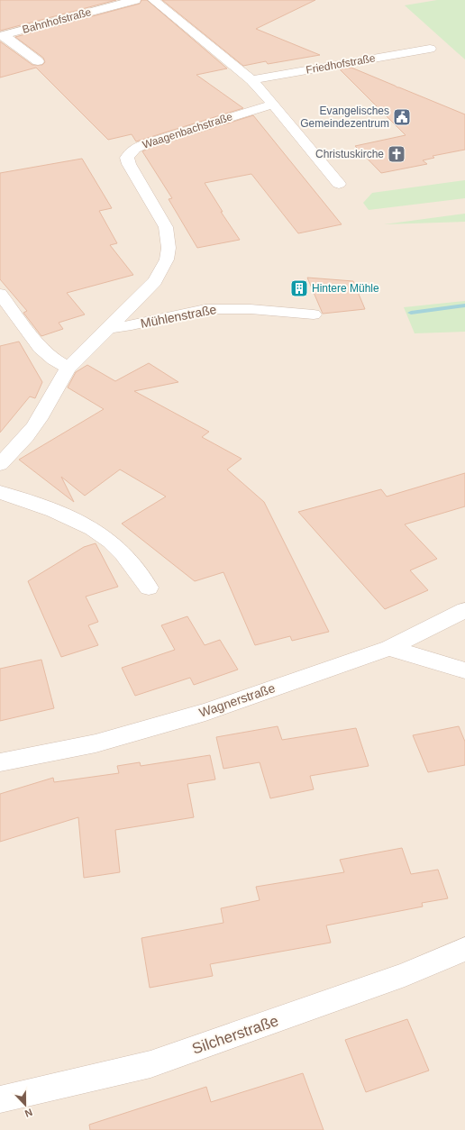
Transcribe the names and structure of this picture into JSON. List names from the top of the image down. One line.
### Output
{"streets":{"street":["Bahnhofstraße","Friedhofstraße","Waagenbachstraße","Mühlenstraße","Wagnerstraße","Silcherstraße"]},"crossings":[["Waagenbachstraße","Mühlenstraße"]],"places":{"public building":["Evangelisches Gemeindezentrum"],"church":["Christuskirche"],"building":["Hintere Mühle"]},"north":"bottom"}
